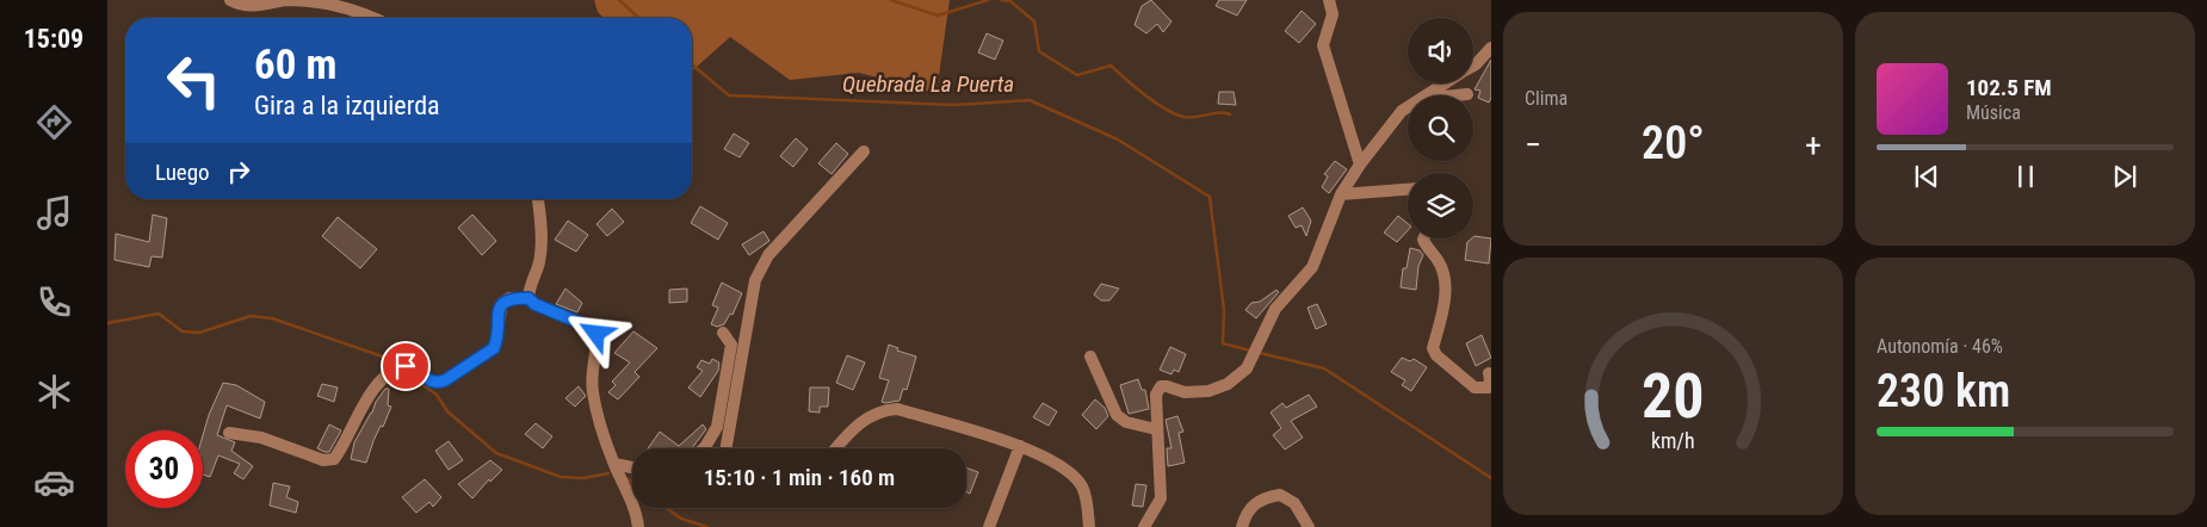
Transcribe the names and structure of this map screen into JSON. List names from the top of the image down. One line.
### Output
{"water":["Quebrada La Puerta"],"page":{"tabs":"15:09","tile":["Clima",["Autonomía · 46%","230 km"]],"turn":["60 m","Gira a la izquierda"],"song":["102.5 FM","Música"],"heat":["−","20°","+"],"then":"Luego","limit":"30","trip":"15:10 · 1 min · 160 m","gauge":["20","km/h"]}}
